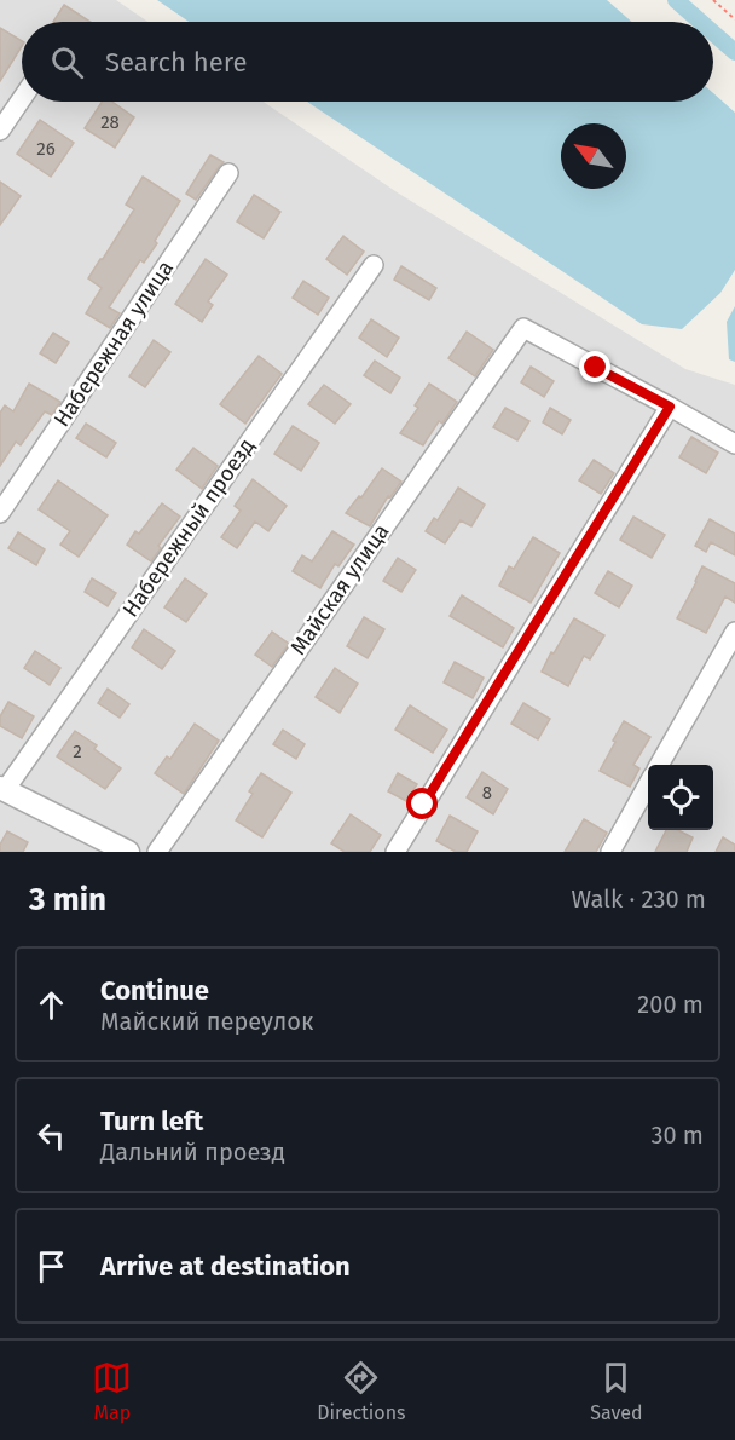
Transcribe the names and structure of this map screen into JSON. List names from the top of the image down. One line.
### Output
{"streets":{"street":["Набережная улица","Набережный проезд","Майская улица"]},"house_numbers":["28","26","2","8"],"north":"top left","page":{"search":"Search here","heading":["3 min","Walk · 230 m"],"list":[["Continue","Майский переулок","200 m"],["Turn left","Дальний проезд","30 m"],"Arrive at destination"],"nav":["Map","Directions","Saved"]}}
